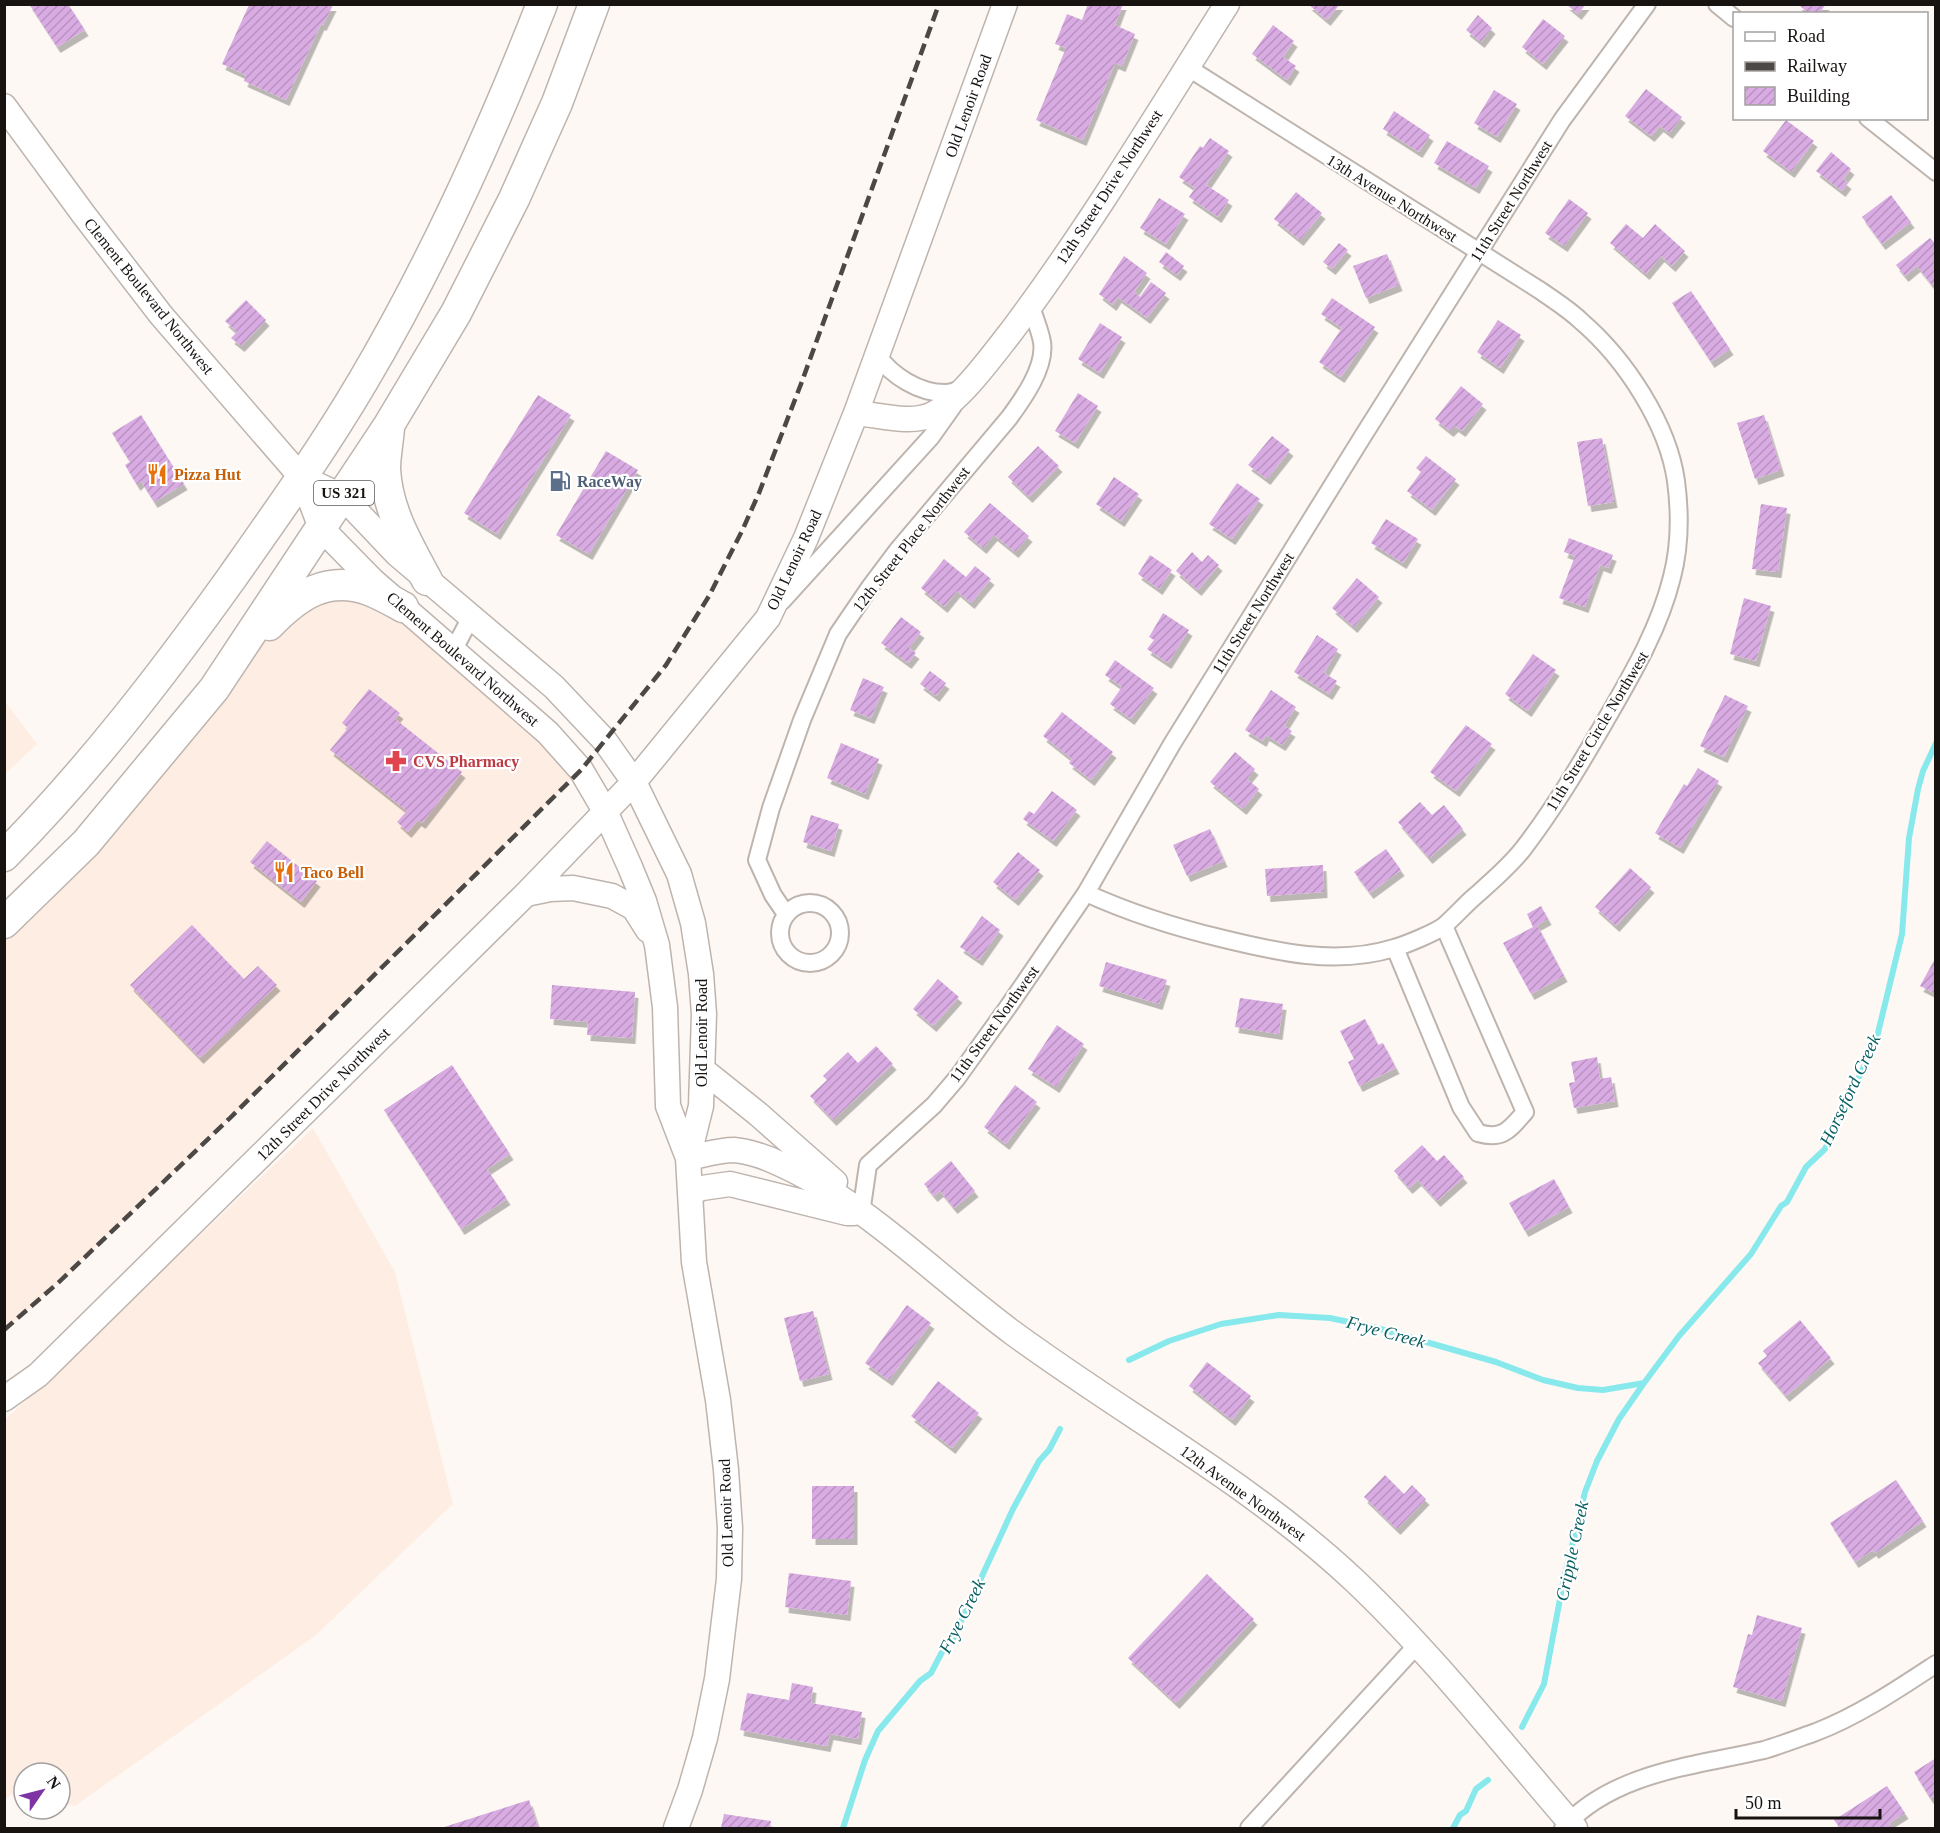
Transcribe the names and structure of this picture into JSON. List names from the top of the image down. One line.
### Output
{"streets":{"highway":["US 321"],"main road":["Old Lenoir Road","12th Street Drive Northwest","Clement Boulevard Northwest","12th Avenue Northwest"],"street":["13th Avenue Northwest","11th Street Northwest","12th Street Place Northwest","11th Street Circle Northwest"]},"crossings":[["Old Lenoir Road","12th Street Drive Northwest"],["Old Lenoir Road","Clement Boulevard Northwest"],["Old Lenoir Road","12th Avenue Northwest"],["12th Street Drive Northwest","13th Avenue Northwest"],["12th Street Drive Northwest","Clement Boulevard Northwest"],["12th Street Drive Northwest","12th Street Place Northwest"],["13th Avenue Northwest","11th Street Northwest"],["13th Avenue Northwest","11th Street Circle Northwest"],["11th Street Northwest","11th Street Circle Northwest"],["11th Street Northwest","12th Avenue Northwest"],["Clement Boulevard Northwest","US 321"]],"water":["Horseford Creek","Frye Creek","Cripple Creek"],"places":{"restaurant":["Pizza Hut","Taco Bell"],"fuel station":["RaceWay"],"pharmacy":["CVS Pharmacy"]},"legend":["Road","Railway","Building"],"scale_bar":"50 m","north":"top right"}
